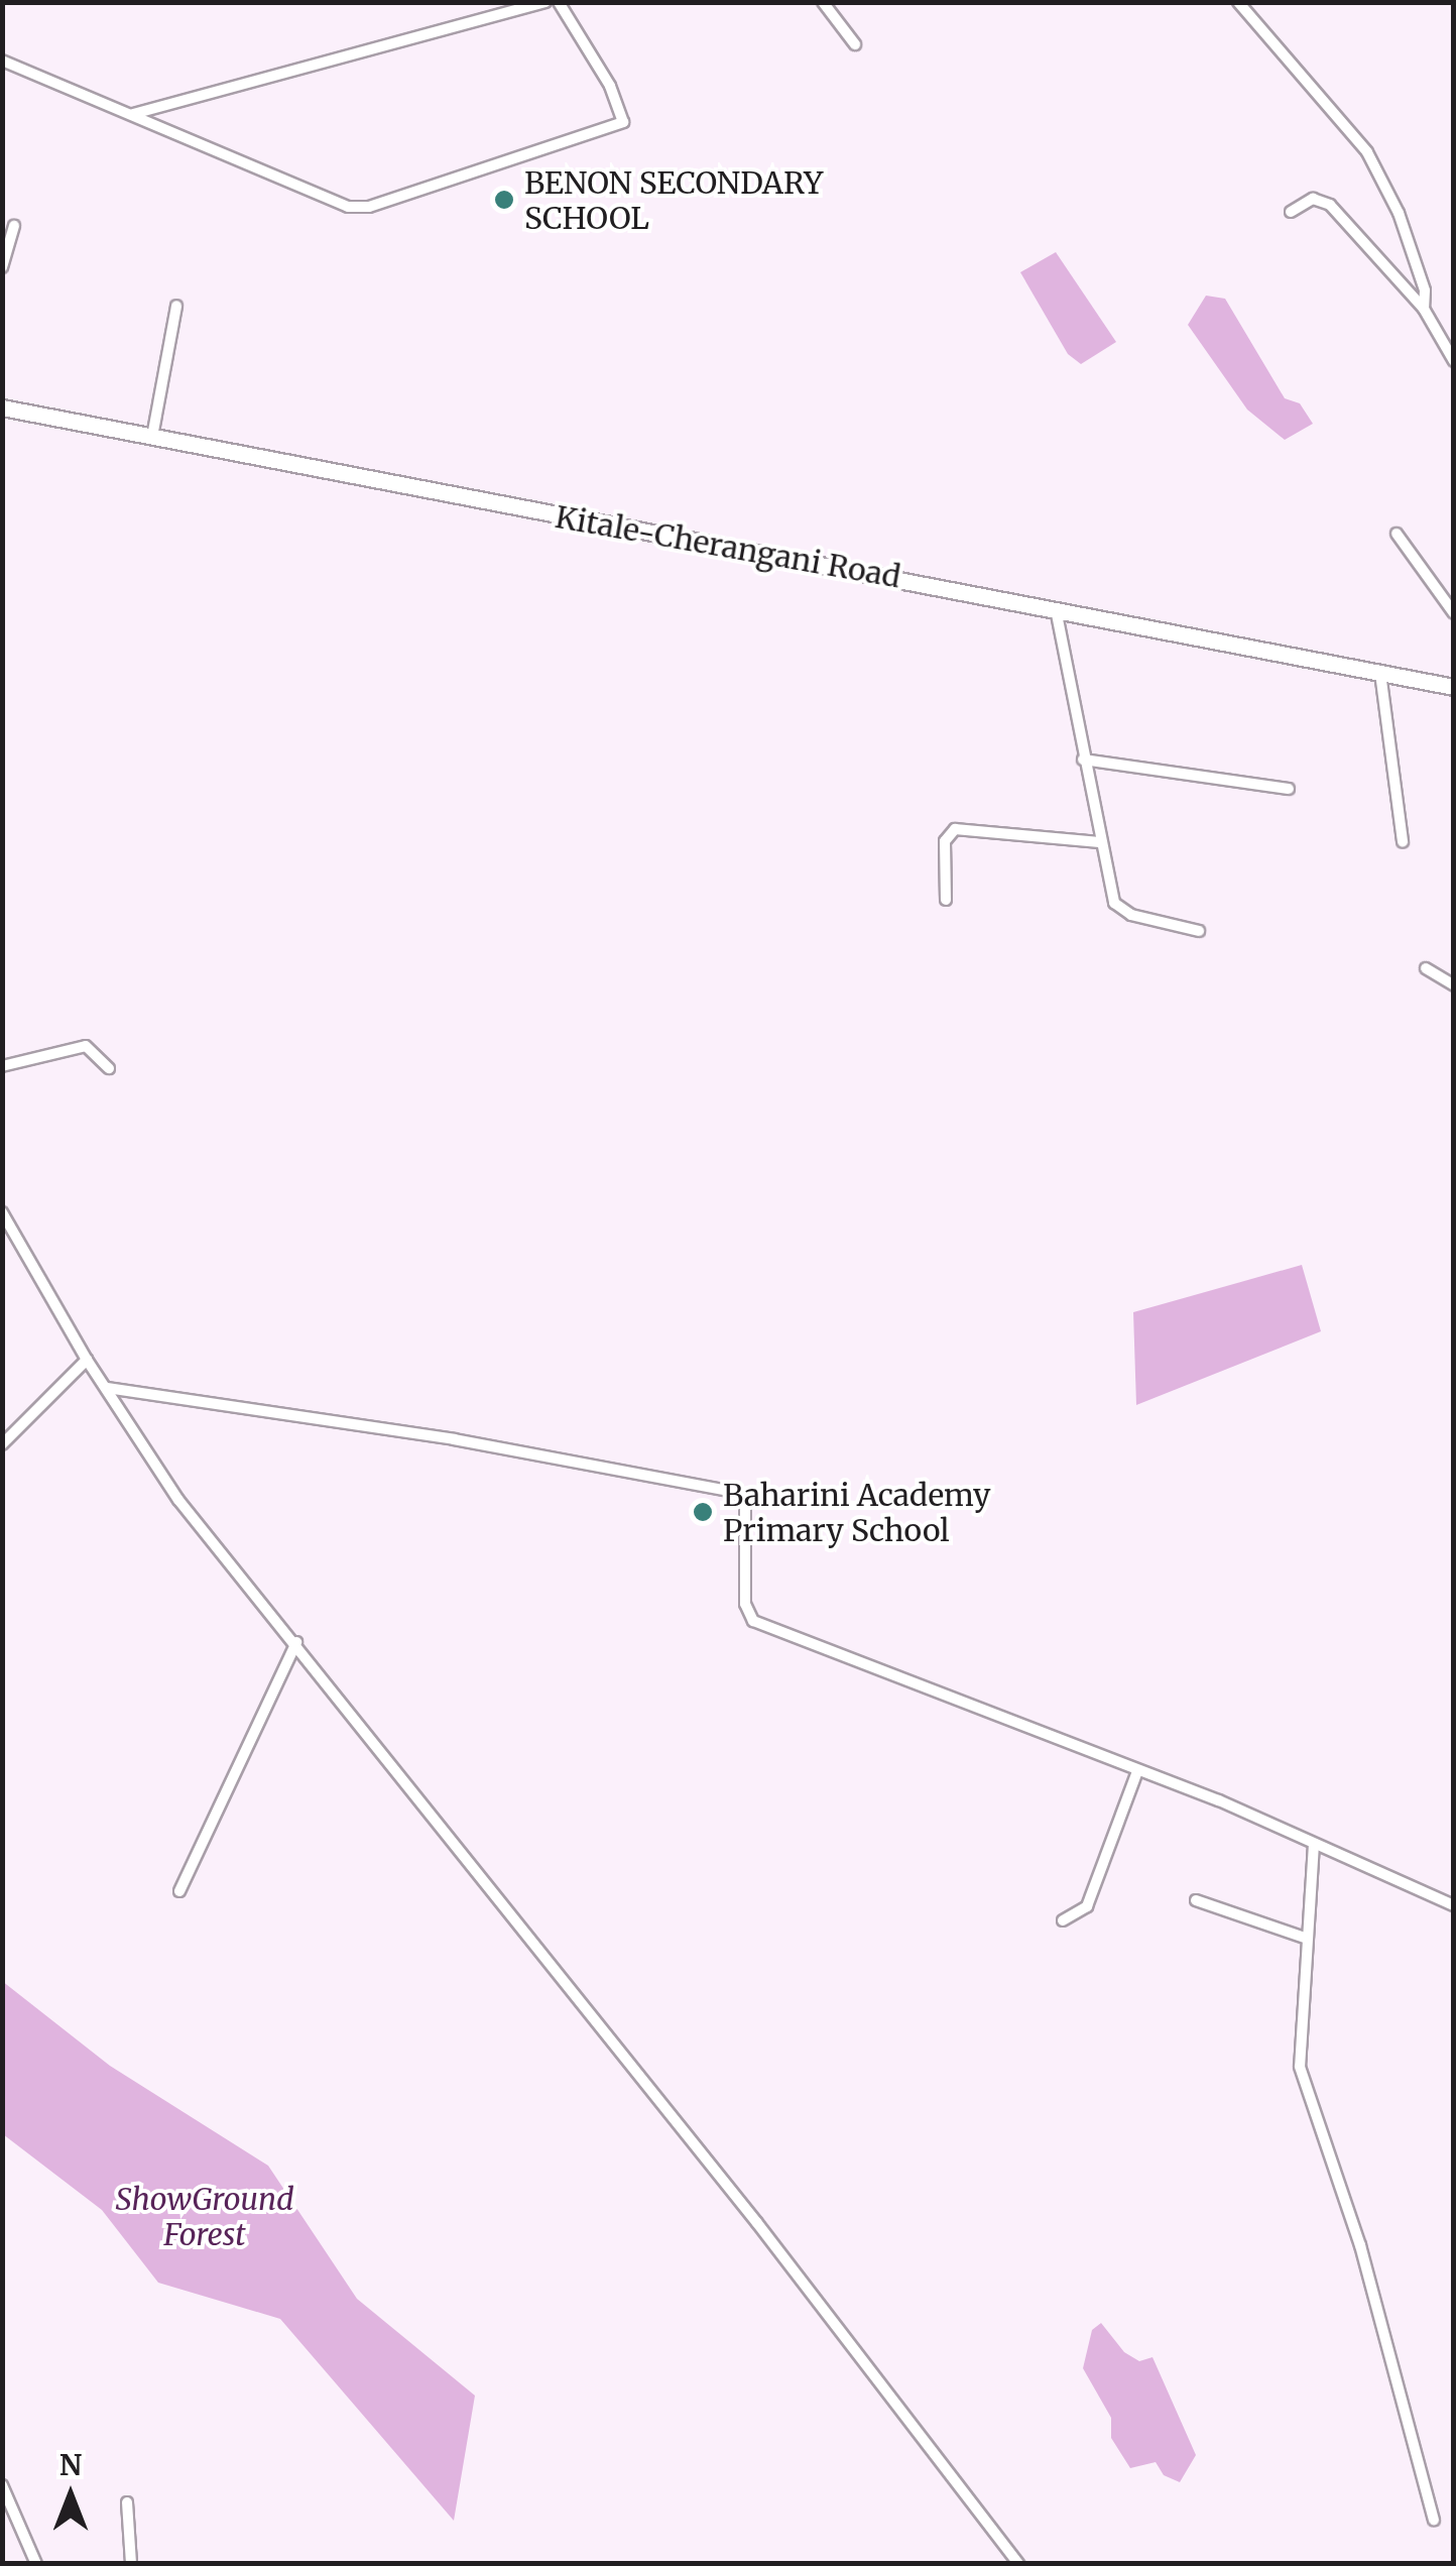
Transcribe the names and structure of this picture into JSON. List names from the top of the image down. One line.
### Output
{"streets":{"main road":["Kitale-Cherangani Road"]},"parks":["ShowGround Forest"],"places":["BENON SECONDARY SCHOOL","Baharini Academy Primary School"],"north":"top"}
